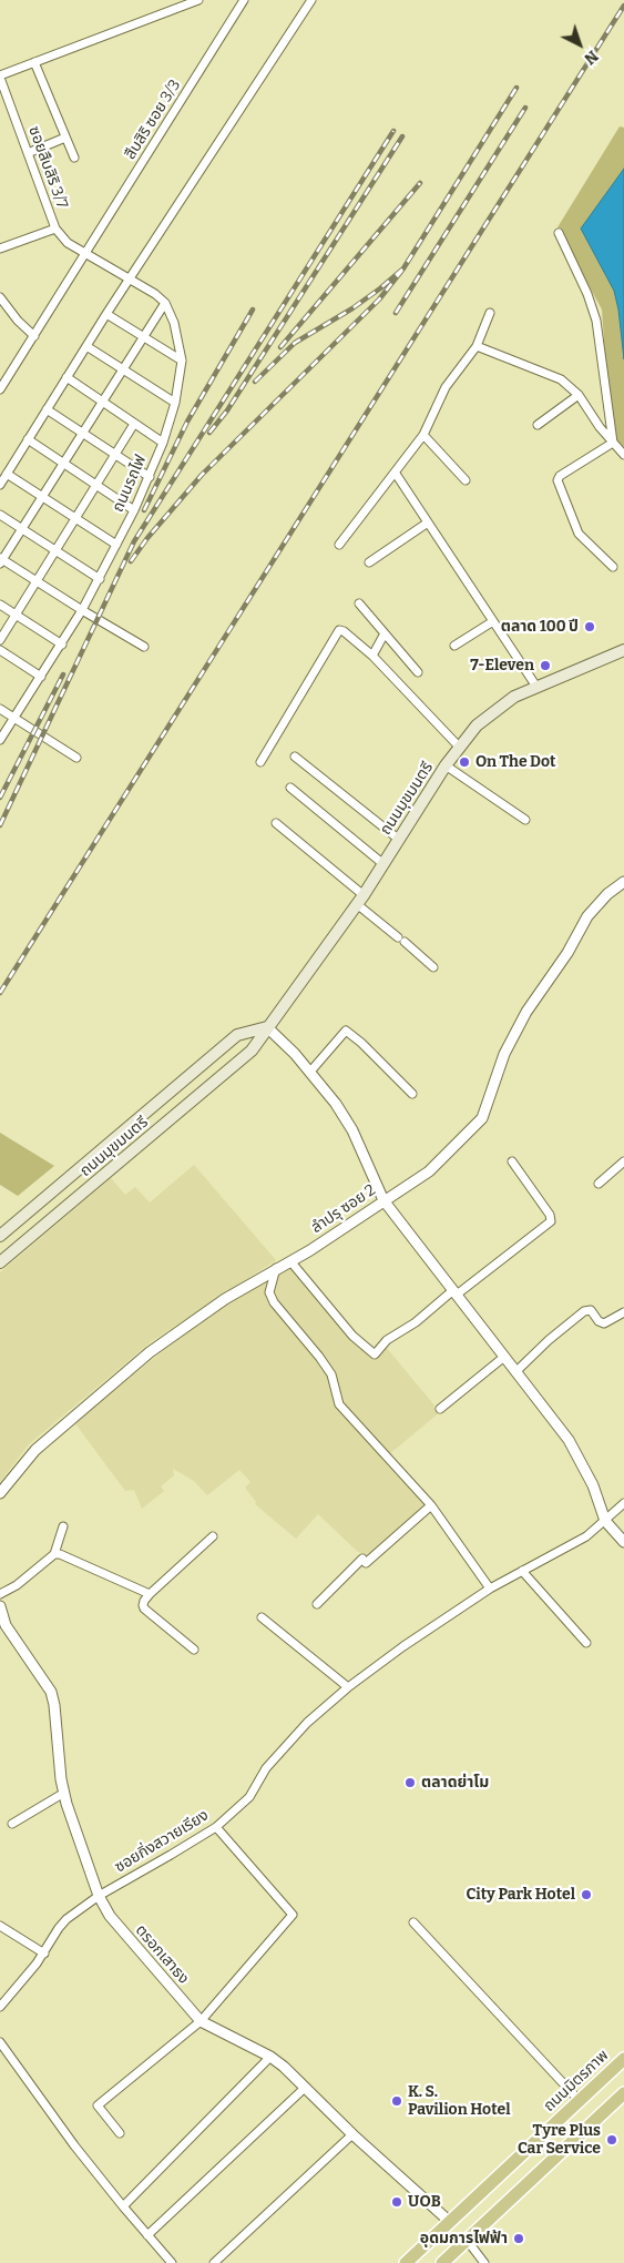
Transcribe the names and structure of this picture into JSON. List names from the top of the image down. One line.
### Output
{"streets":{"highway":["ถนนมิตรภาพ"],"main road":["ถนนมุขมนตรี"],"street":["สืบสิริ ซอย 3/3","ซอยสืบสิริ 3/7","ถนนรถไฟ","ลำปรุ ซอย 2","ซอยกิ่งสวายเรียง","ตรอกเสาธง"]},"crossings":[["สืบสิริ ซอย 3/3","ซอยสืบสิริ 3/7"],["ซอยกิ่งสวายเรียง","ตรอกเสาธง"],["ตรอกเสาธง","ถนนมิตรภาพ"]],"places":["ตลาด 100 ปี","7-Eleven","On The Dot","ตลาดย่าโม","City Park Hotel","K. S. Pavilion Hotel","Tyre Plus Car Service","UOB","อุดมการไฟฟ้า"],"north":"bottom right"}
